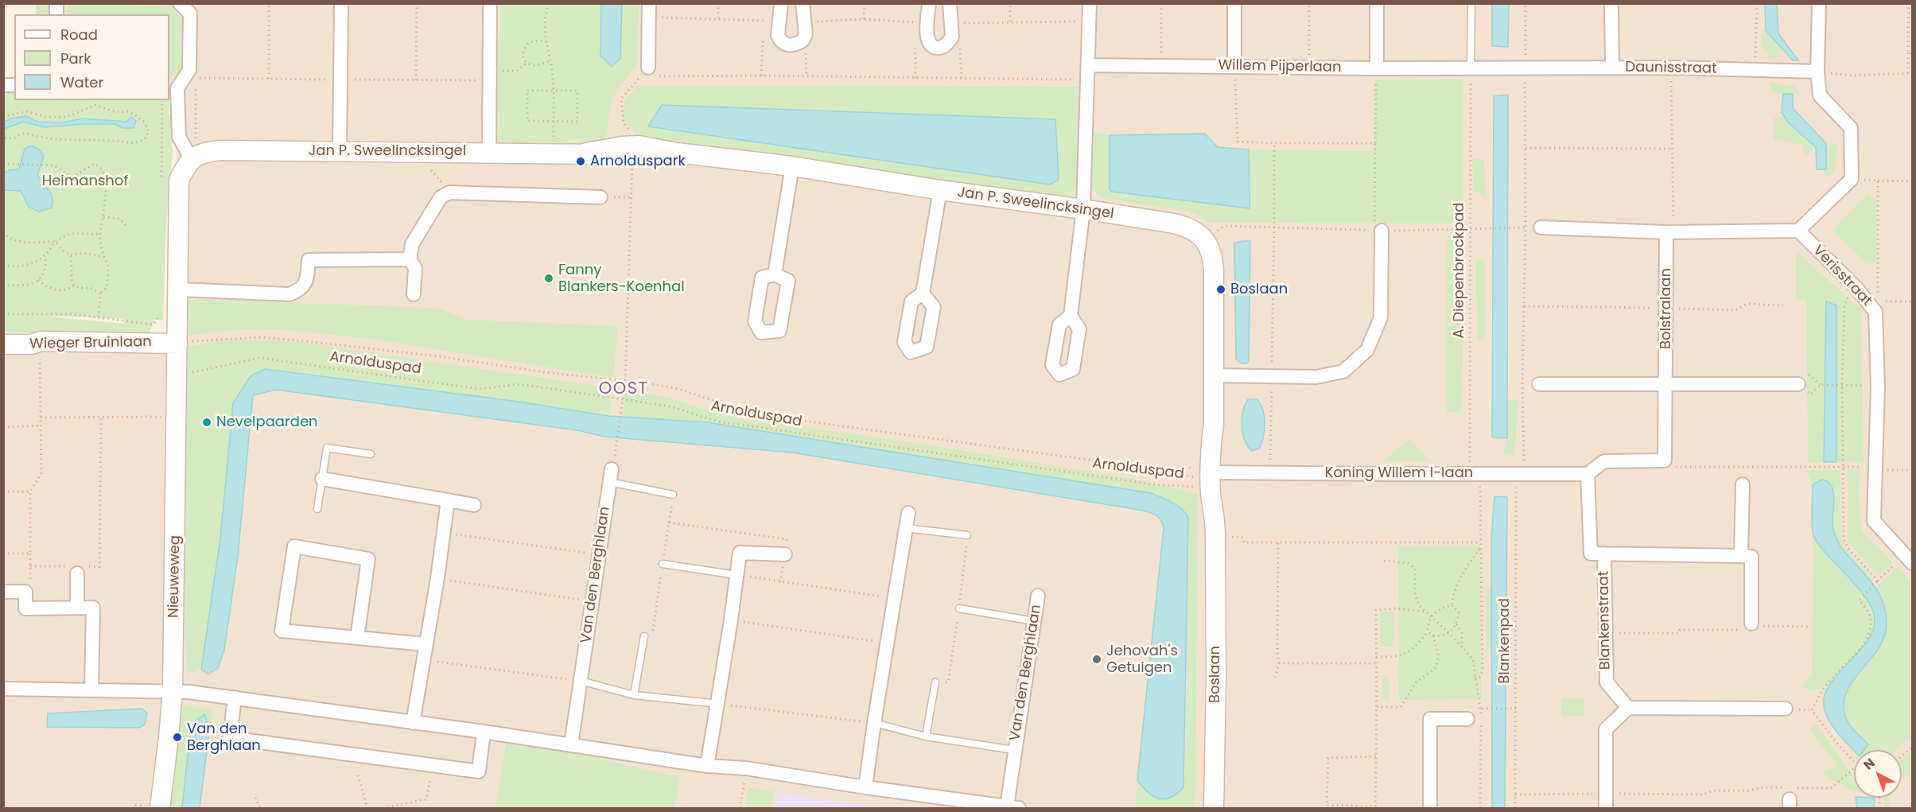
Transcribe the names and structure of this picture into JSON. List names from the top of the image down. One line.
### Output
{"streets":{"street":["Willem Pijperlaan","Daunisstraat","Jan P. Sweelincksingel","Verisstraat","Bolstralaan","Wieger Bruinlaan","Koning Willem I-laan","Van den Berghlaan","Nieuweweg","Blankenstraat","Boslaan"],"path":["A. Diepenbrockpad","Arnolduspad","Blankenpad"]},"crossings":[["Willem Pijperlaan","Daunisstraat"],["Willem Pijperlaan","A. Diepenbrockpad"],["Willem Pijperlaan","Blankenpad"],["Daunisstraat","Blankenpad"],["A. Diepenbrockpad","Koning Willem I-laan"],["Wieger Bruinlaan","Arnolduspad"],["Wieger Bruinlaan","Nieuweweg"],["Arnolduspad","Koning Willem I-laan"],["Arnolduspad","Nieuweweg"],["Arnolduspad","Boslaan"],["Koning Willem I-laan","Blankenstraat"],["Koning Willem I-laan","Blankenpad"],["Koning Willem I-laan","Boslaan"],["Van den Berghlaan","Nieuweweg"]],"districts":["OOST"],"parks":["Heimanshof"],"places":["Arnolduspark","Fanny Blankers-Koenhal","Boslaan","Nevelpaarden","Jehovah's Getuigen","Van den Berghlaan"],"legend":["Road","Park","Water"],"north":"top left"}
